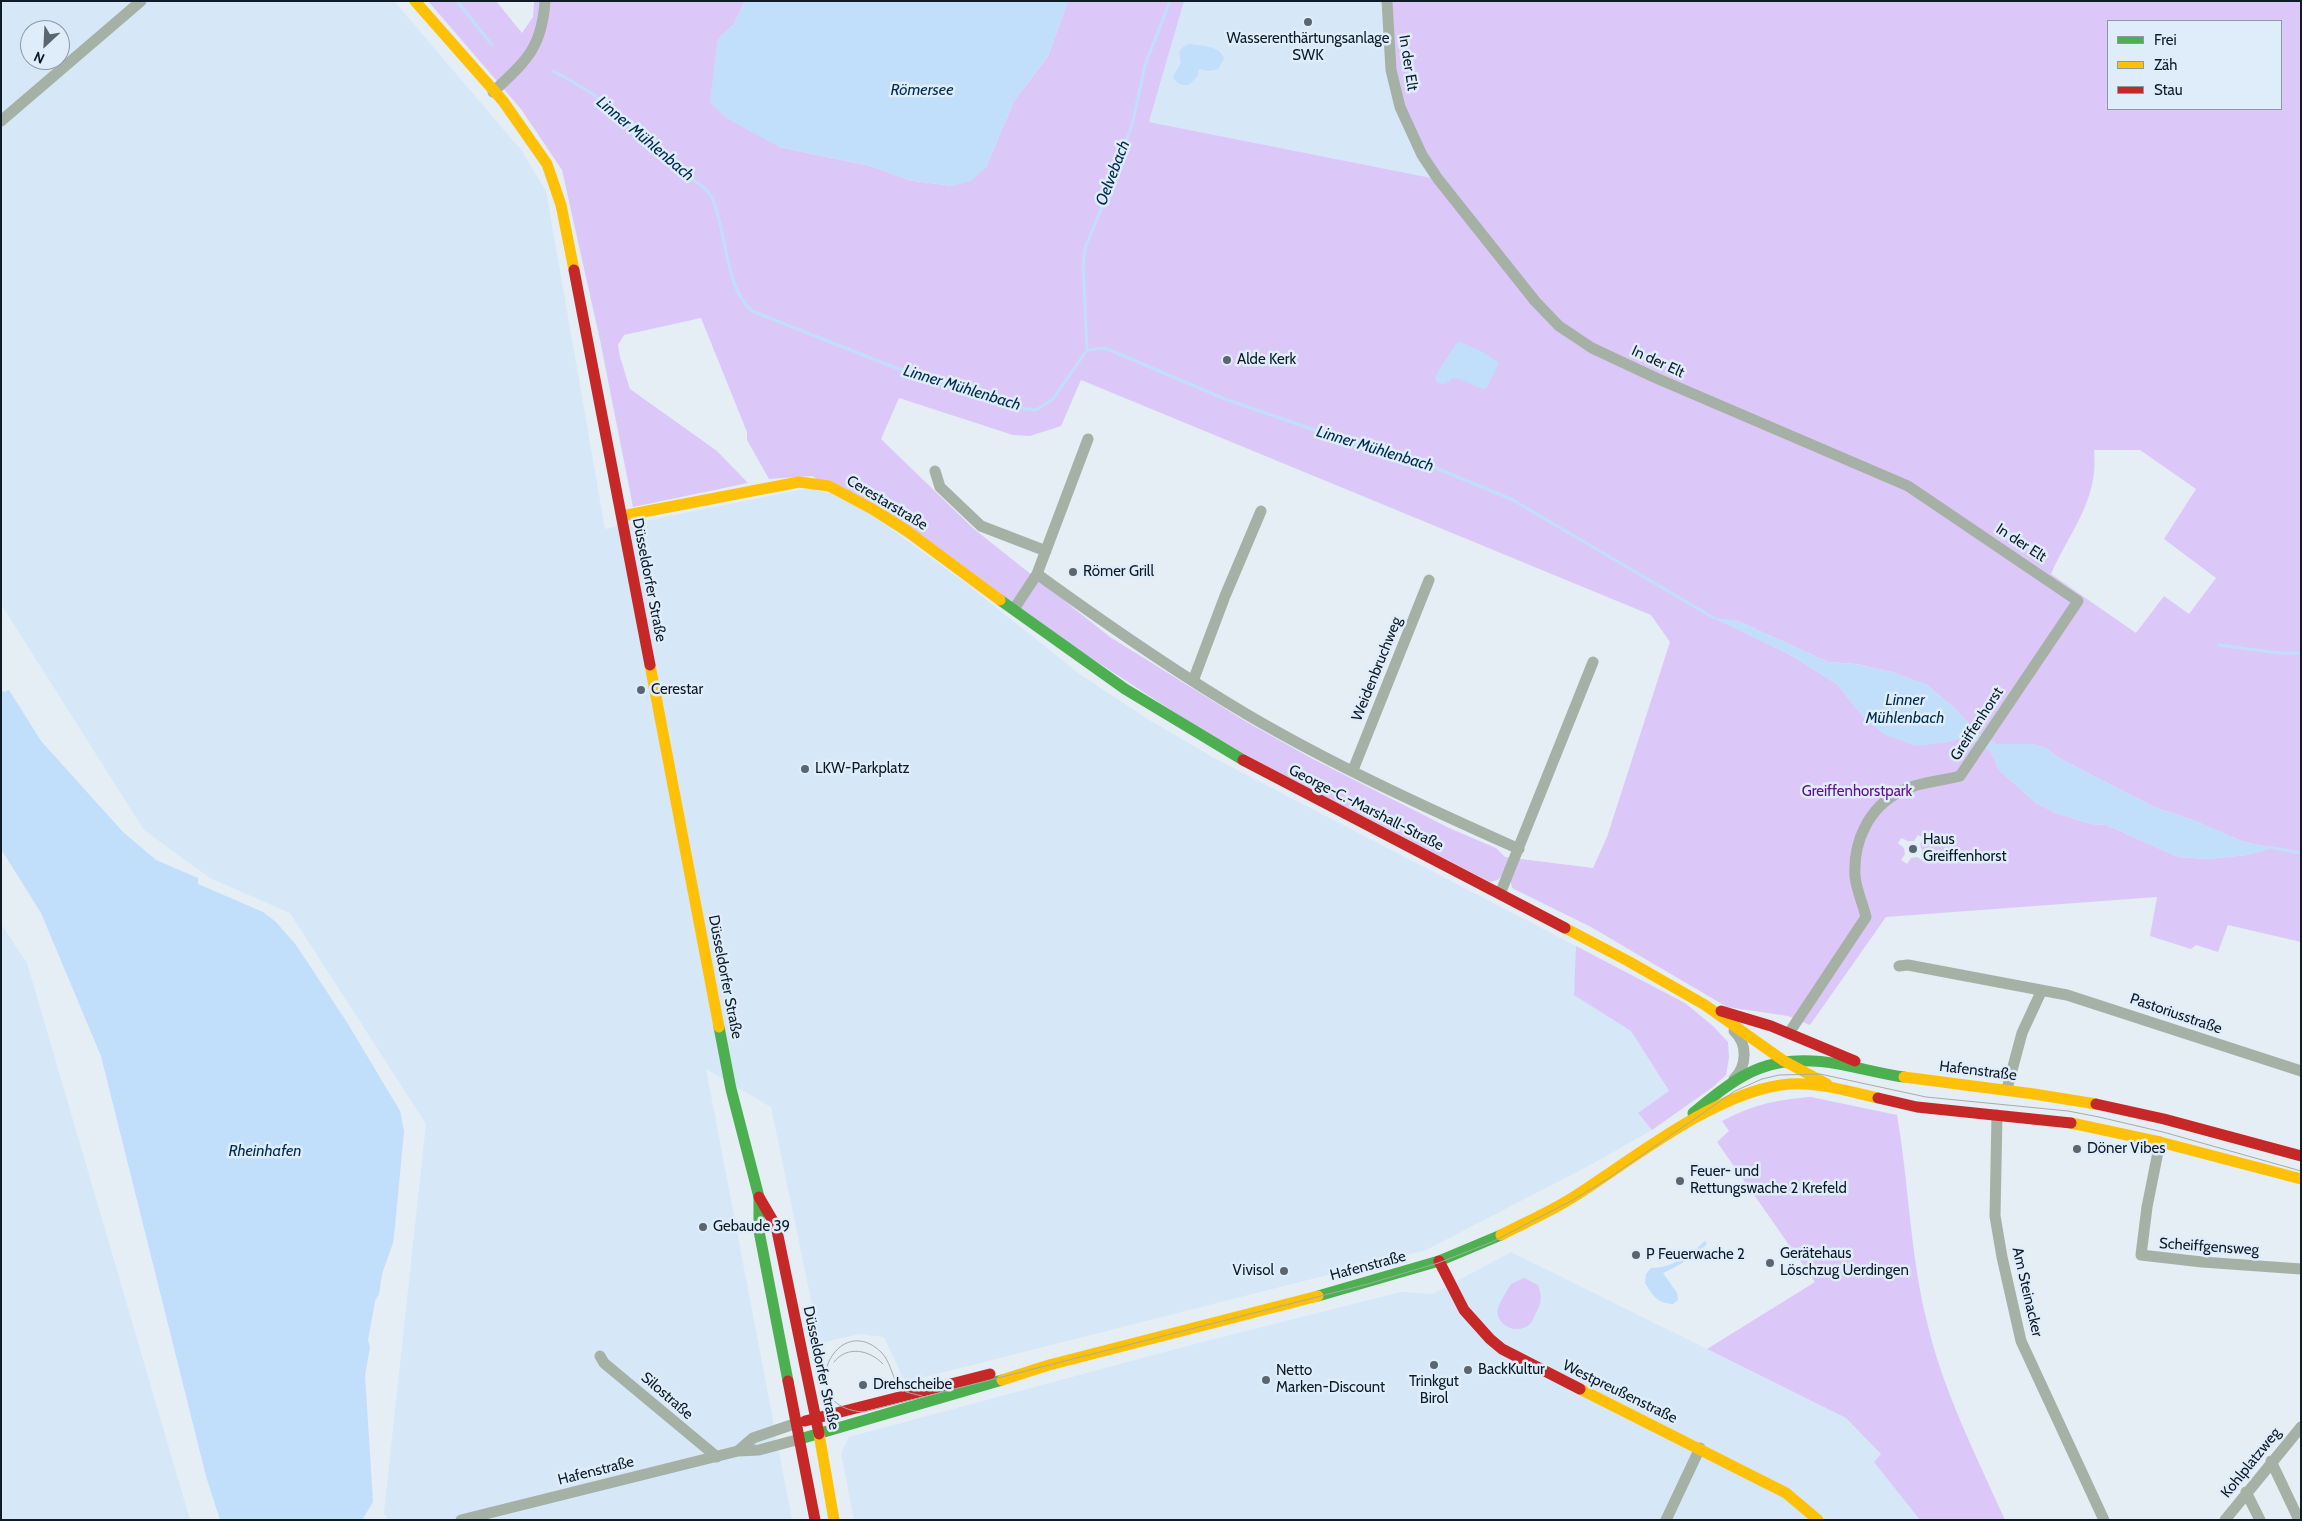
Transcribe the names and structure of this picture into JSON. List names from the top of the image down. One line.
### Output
{"streets":{"main road":["Cerestarstraße","Düsseldorfer Straße","George-C.-Marshall-Straße","Hafenstraße","Westpreußenstraße"],"street":["In der Elt","Weidenbruchweg","Greiffenhorst","Pastoriusstraße","Scheiffgensweg","Am Steinacker","Silostraße","Kohlplatzweg"]},"crossings":[["In der Elt","Greiffenhorst"],["Cerestarstraße","Düsseldorfer Straße"],["Cerestarstraße","George-C.-Marshall-Straße"],["Düsseldorfer Straße","Hafenstraße"],["George-C.-Marshall-Straße","Hafenstraße"],["Hafenstraße","Scheiffgensweg"],["Hafenstraße","Am Steinacker"],["Hafenstraße","Westpreußenstraße"],["Hafenstraße","Silostraße"]],"water":["Römersee","Linner Mühlenbach","Oelvebach","Rheinhafen"],"parks":["Greiffenhorstpark"],"places":["Wasserenthärtungsanlage SWK","Alde Kerk","Römer Grill","Cerestar","LKW-Parkplatz","Haus Greiffenhorst","Döner Vibes","Feuer- und Rettungswache 2 Krefeld","Gebaude 39","P Feuerwache 2","Gerätehaus Löschzug Uerdingen","Vivisol","Trinkgut Birol","BackKultur","Netto Marken-Discount","Drehscheibe"],"legend":["Frei","Zäh","Stau"],"north":"bottom left"}
